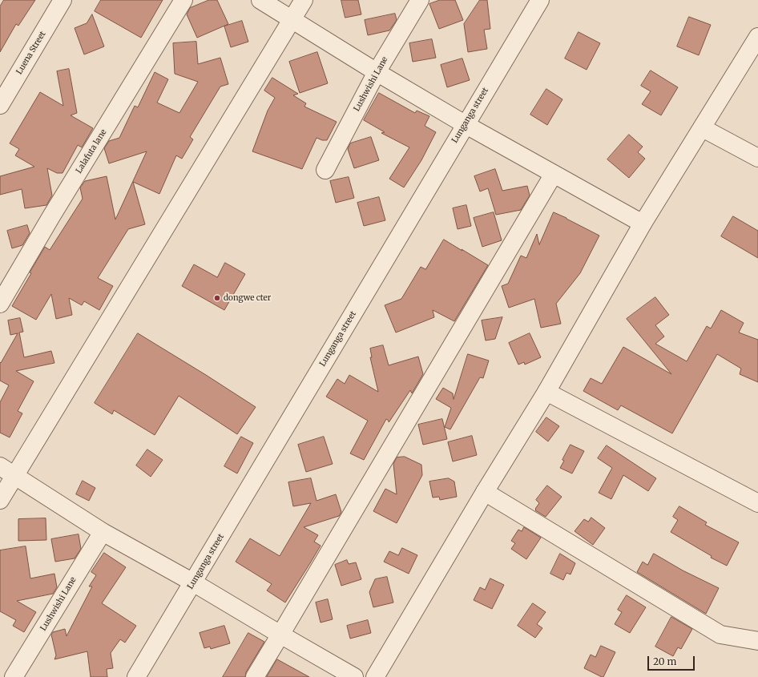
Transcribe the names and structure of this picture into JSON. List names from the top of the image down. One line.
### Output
{"streets":{"street":["Luena Street","Lushwishi Lane","Lunganga street","Lalafuta lane"]},"places":["dongwe cter"],"scale_bar":"20 m"}
